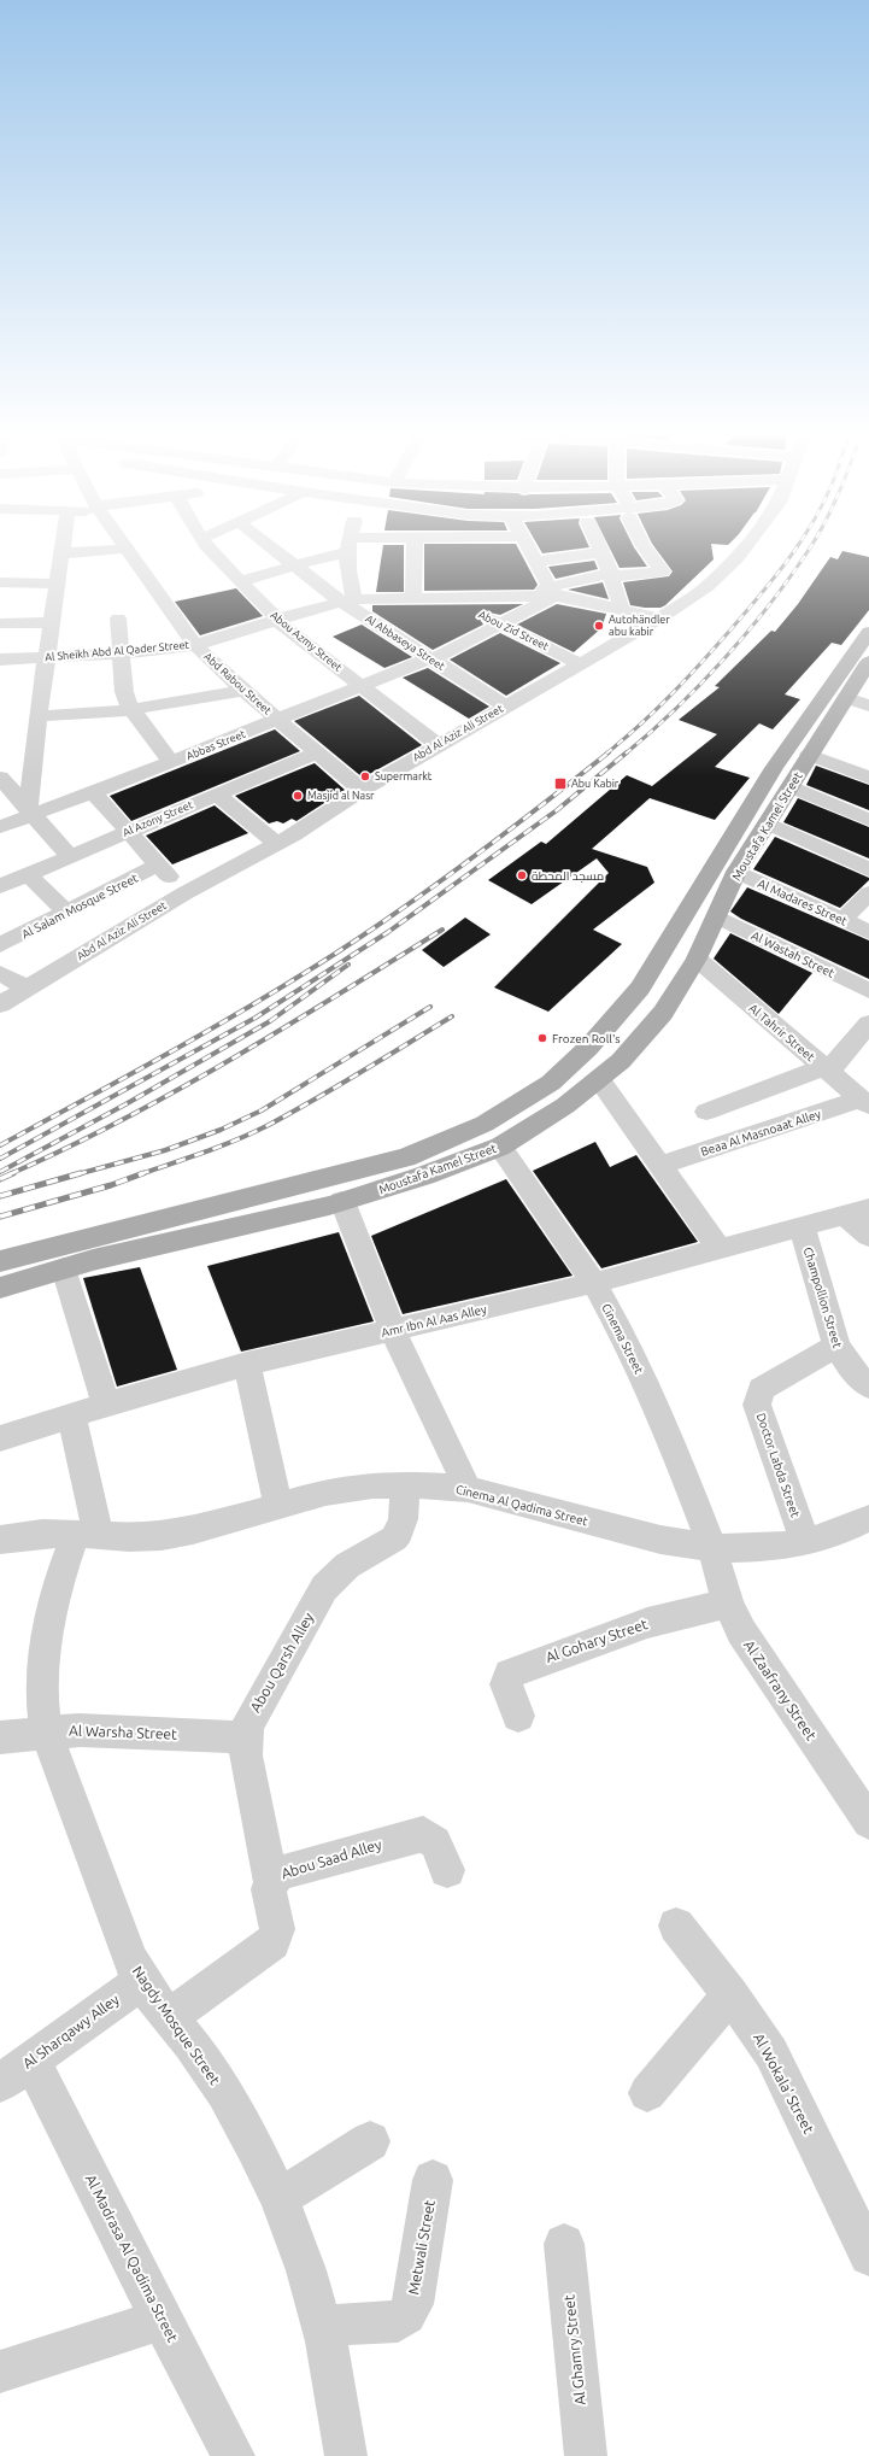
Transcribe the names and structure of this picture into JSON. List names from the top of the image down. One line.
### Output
{"streets":{"main road":["Moustafa Kamel Street"],"street":["Abou Zid Street","Abou Azmy Street","Al Abbaseya Street","Al Sheikh Abd Al Qader Street","Abd Rabou Street","Abd Al Aziz Ali Street","Abbas Street","Al Azony Street","Al Madares Street","Al Salam Mosque Street","Al Wastah Street","Al Tahrir Street","Beaa Al Masnoaat Alley","Champollion Street","Amr Ibn Al Aas Alley","Cinema Street","Doctor Labda Street","Cinema Al Qadima Street","Al Gohary Street","Abou Qarsh Alley","Al Zaafrany Street","Al Warsha Street","Abou Saad Alley","Nagdy Mosque Street","Al Sharqawy Alley","Al Wokala' Street","Metwali Street","Al Madrasa Al Qadima Street","Al Ghamry Street"]},"crossings":[["Abou Zid Street","Al Sheikh Abd Al Qader Street"],["Abou Zid Street","Abd Al Aziz Ali Street"],["Abou Zid Street","Abbas Street"],["Abou Azmy Street","Al Sheikh Abd Al Qader Street"],["Abou Azmy Street","Abd Al Aziz Ali Street"],["Abou Azmy Street","Abbas Street"],["Al Abbaseya Street","Al Sheikh Abd Al Qader Street"],["Al Abbaseya Street","Abd Al Aziz Ali Street"],["Al Abbaseya Street","Abbas Street"],["Al Sheikh Abd Al Qader Street","Abd Rabou Street"],["Al Sheikh Abd Al Qader Street","Abd Al Aziz Ali Street"],["Al Sheikh Abd Al Qader Street","Abbas Street"],["Abd Rabou Street","Abd Al Aziz Ali Street"],["Abd Rabou Street","Abbas Street"],["Abd Rabou Street","Al Azony Street"],["Moustafa Kamel Street","Al Madares Street"],["Moustafa Kamel Street","Al Wastah Street"],["Moustafa Kamel Street","Al Tahrir Street"],["Moustafa Kamel Street","Cinema Street"],["Al Tahrir Street","Beaa Al Masnoaat Alley"],["Champollion Street","Amr Ibn Al Aas Alley"],["Champollion Street","Doctor Labda Street"],["Amr Ibn Al Aas Alley","Cinema Street"],["Cinema Street","Cinema Al Qadima Street"],["Cinema Street","Al Zaafrany Street"],["Doctor Labda Street","Cinema Al Qadima Street"],["Cinema Al Qadima Street","Abou Qarsh Alley"],["Cinema Al Qadima Street","Al Zaafrany Street"],["Cinema Al Qadima Street","Nagdy Mosque Street"],["Al Gohary Street","Al Zaafrany Street"],["Abou Qarsh Alley","Al Warsha Street"],["Abou Qarsh Alley","Abou Saad Alley"],["Al Warsha Street","Nagdy Mosque Street"],["Abou Saad Alley","Nagdy Mosque Street"],["Nagdy Mosque Street","Al Sharqawy Alley"],["Nagdy Mosque Street","Metwali Street"],["Al Sharqawy Alley","Al Madrasa Al Qadima Street"]],"places":{"other":["Autohändler abu kabir","Supermarkt","Masjid al Nasr","مسجد المحطة","Frozen Roll's"],"transit":["Abu Kabir"]}}
